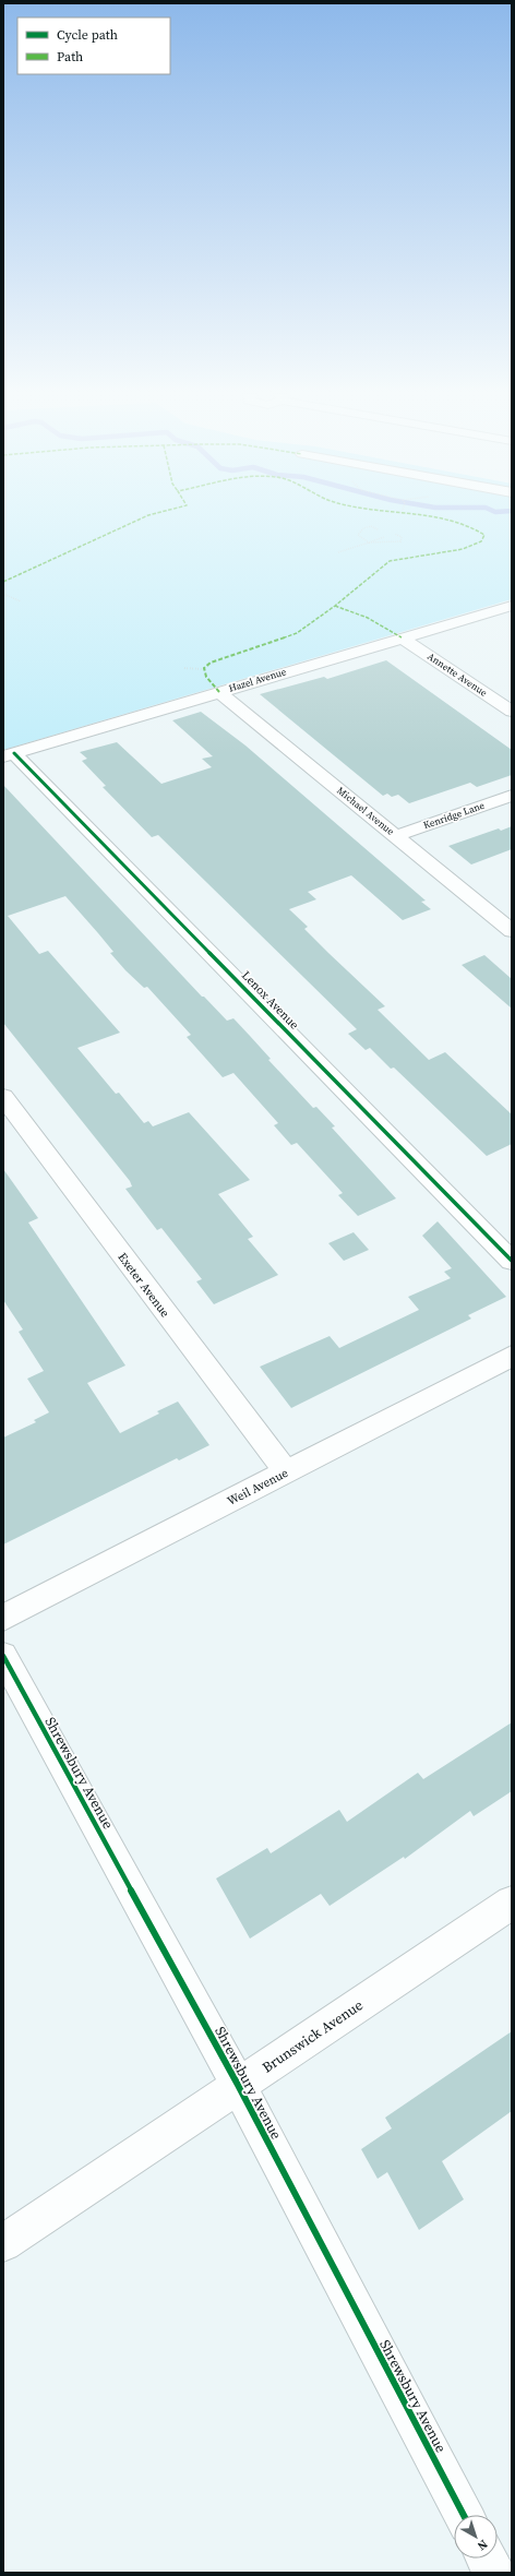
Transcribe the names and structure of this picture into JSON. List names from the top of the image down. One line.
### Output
{"streets":{"street":["Annette Avenue","Hazel Avenue","Michael Avenue","Kenridge Lane","Lenox Avenue","Exeter Avenue","Weil Avenue","Shrewsbury Avenue","Brunswick Avenue"]},"crossings":[["Annette Avenue","Hazel Avenue"],["Hazel Avenue","Michael Avenue"],["Hazel Avenue","Lenox Avenue"],["Michael Avenue","Kenridge Lane"],["Exeter Avenue","Weil Avenue"],["Shrewsbury Avenue","Brunswick Avenue"]],"legend":["Cycle path","Path"],"north":"bottom right"}
